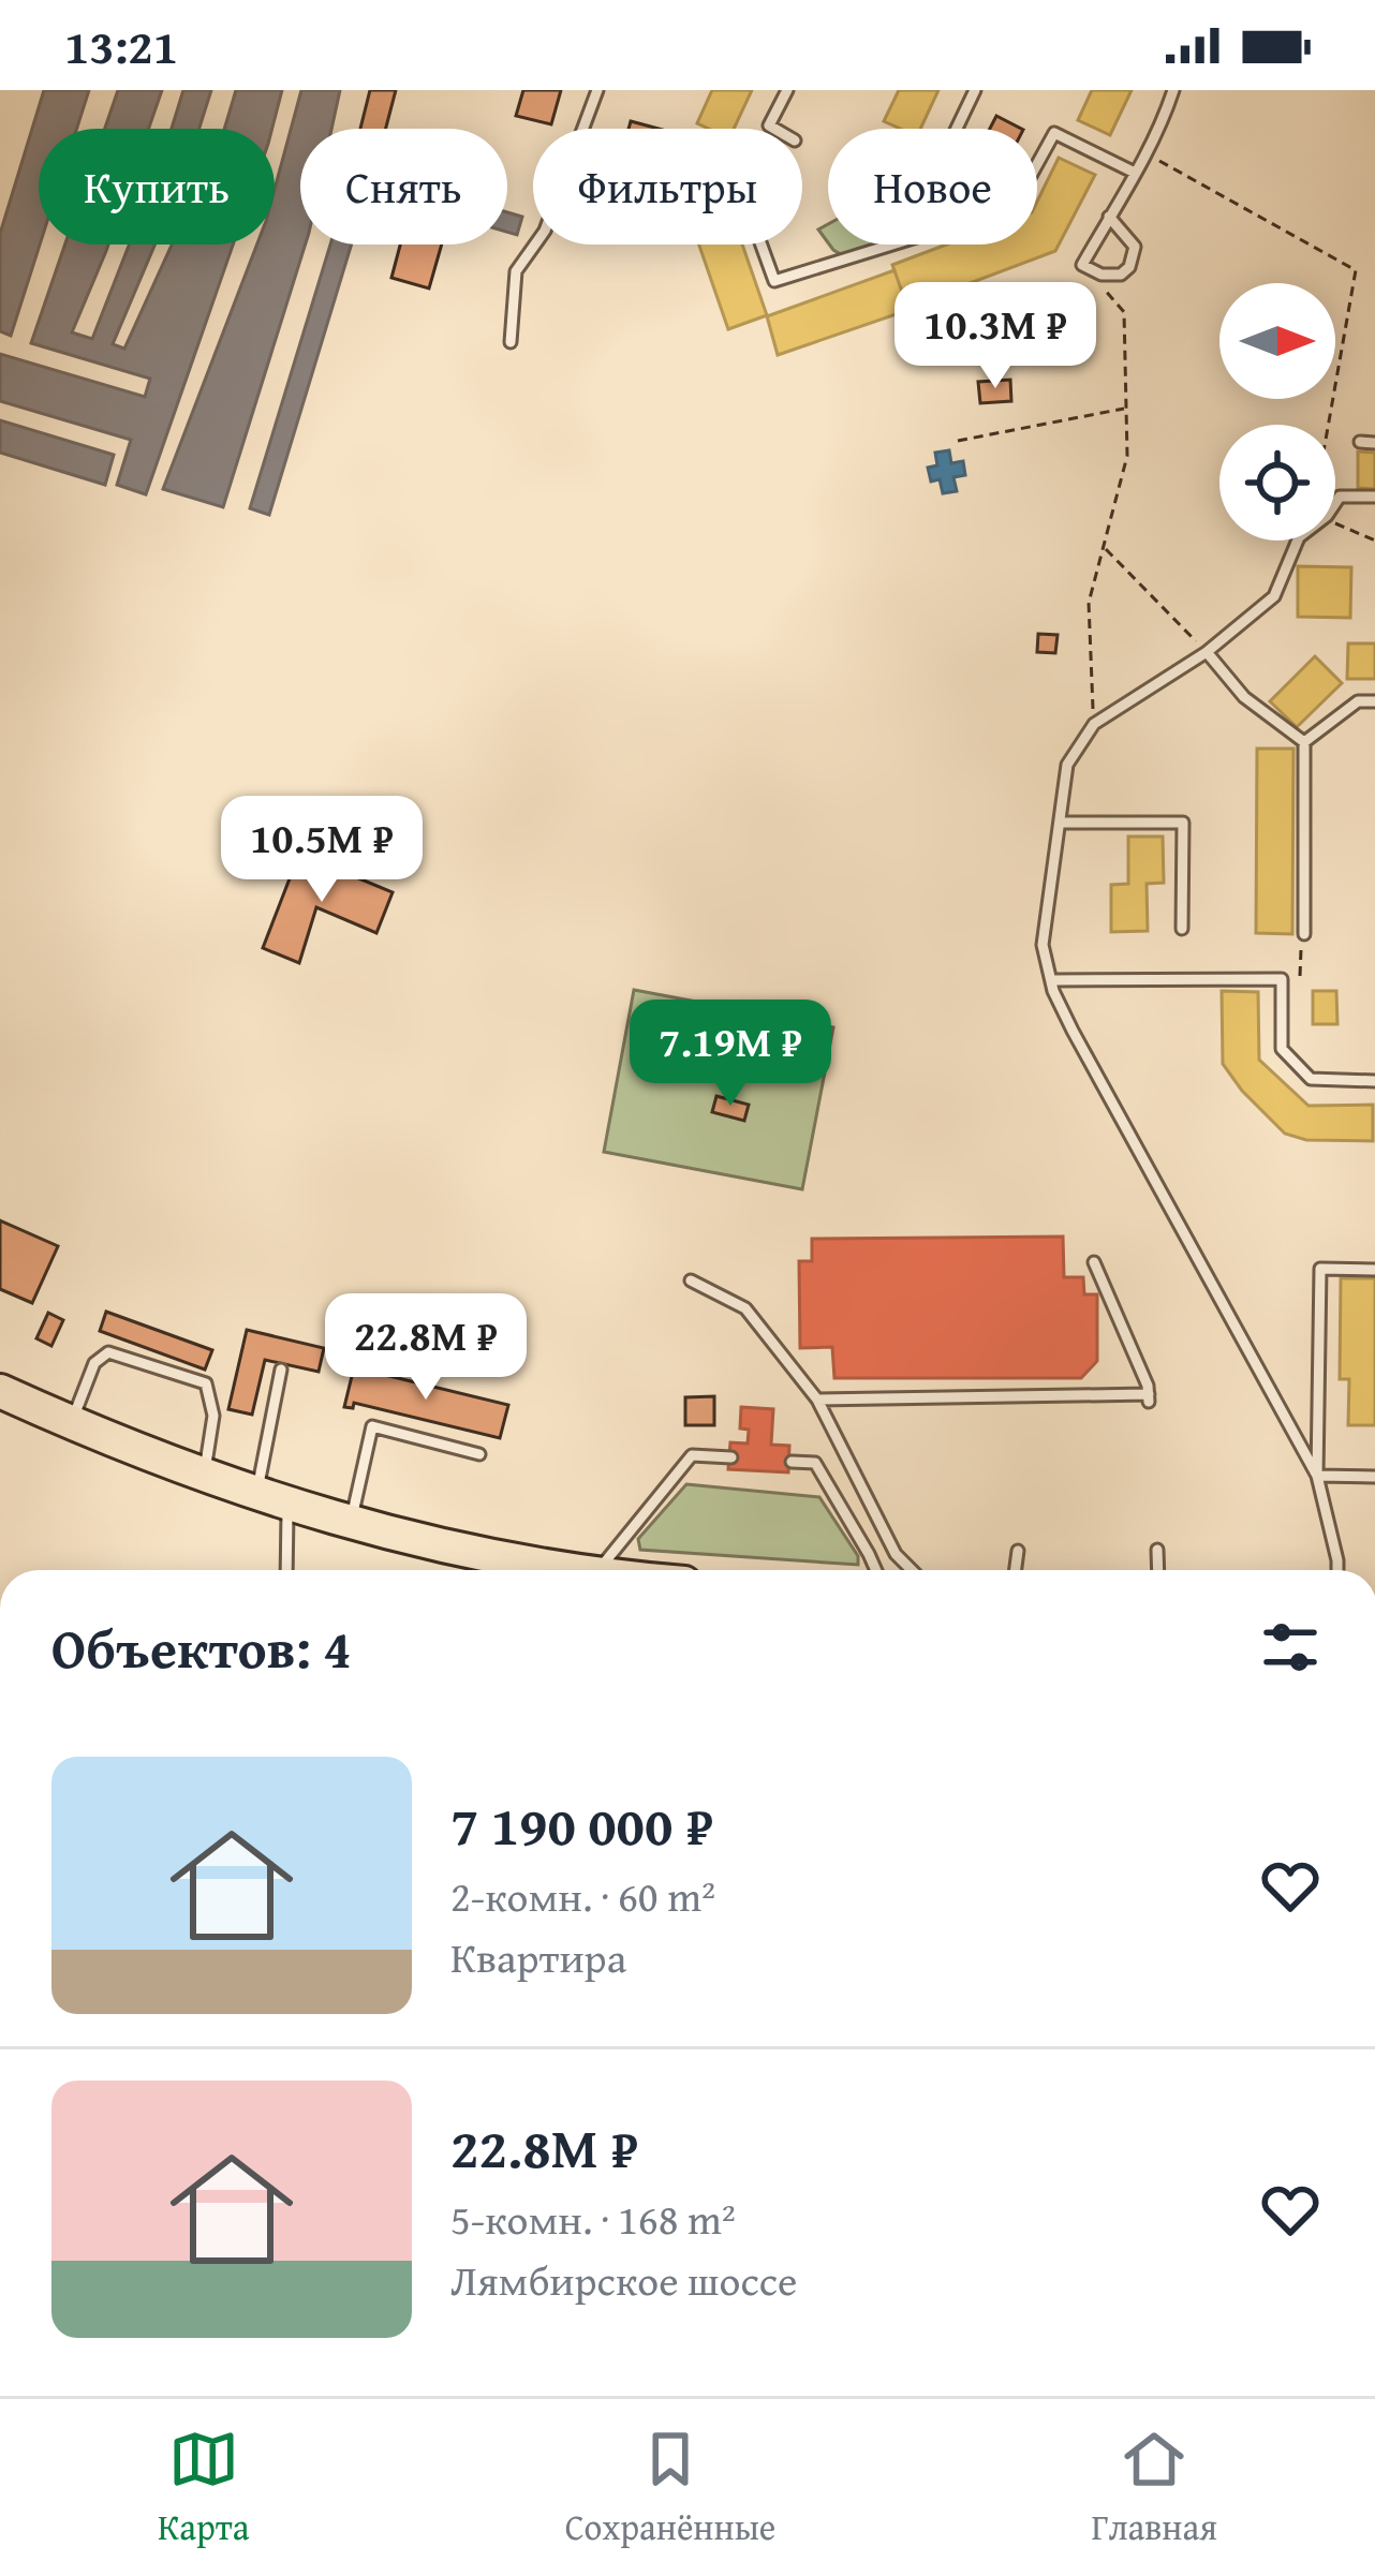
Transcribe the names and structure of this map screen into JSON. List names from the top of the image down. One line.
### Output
{"north":"right","page":{"status":"13:21","chip":["Купить","Снять","Фильтры","Новое"],"price":["10.3M ₽","10.5M ₽","7.19M ₽","22.8M ₽"],"heading":"Объектов: 4","list":[{"name":"7 190 000 ₽","note":"2-комн. · 60 m² · Квартира"},{"name":"22.8M ₽","note":"5-комн. · 168 m² · Лямбирское шоссе"}],"tabs":["Карта","Сохранённые","Главная"]}}
